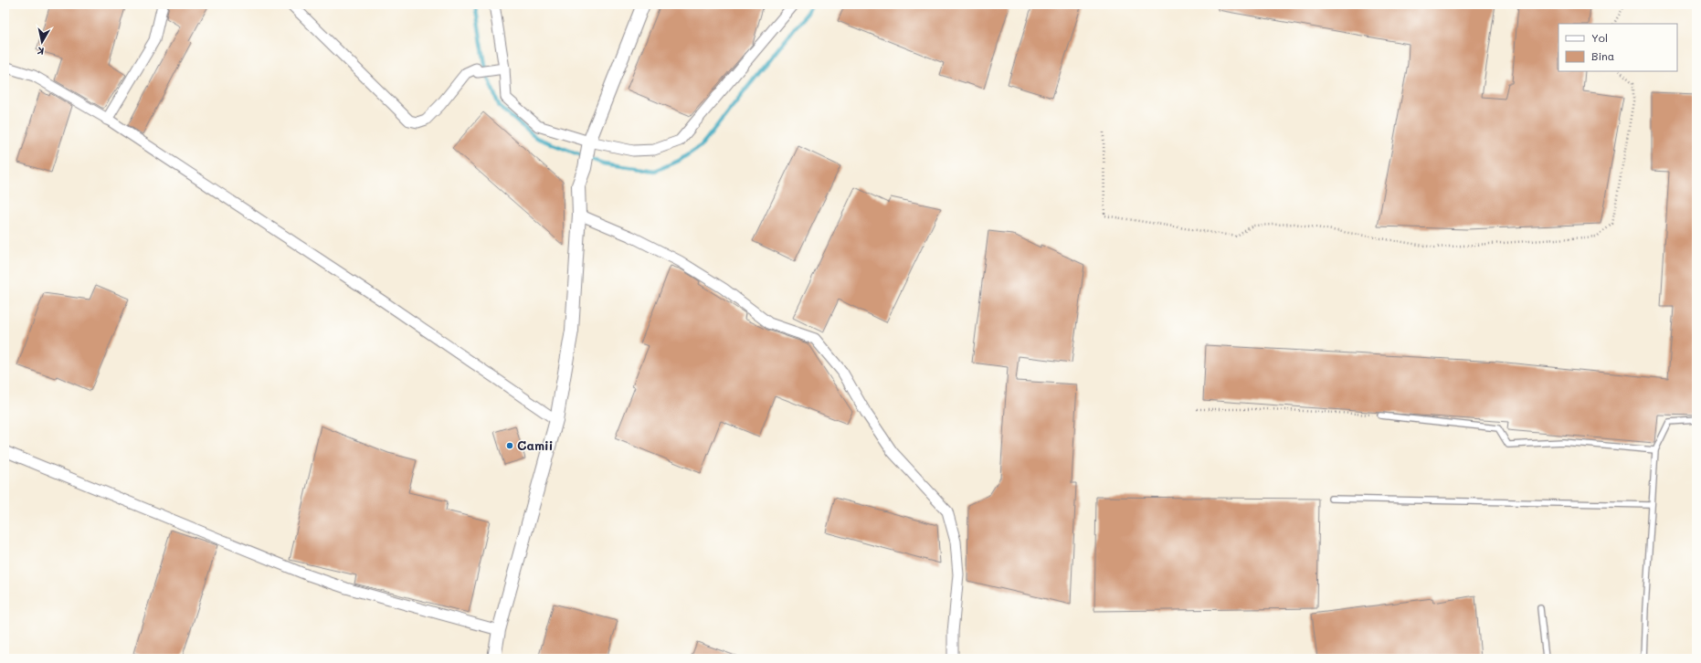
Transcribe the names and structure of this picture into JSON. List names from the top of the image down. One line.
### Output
{"places":["Camii"],"legend":["Yol","Bina"],"north":"bottom"}
